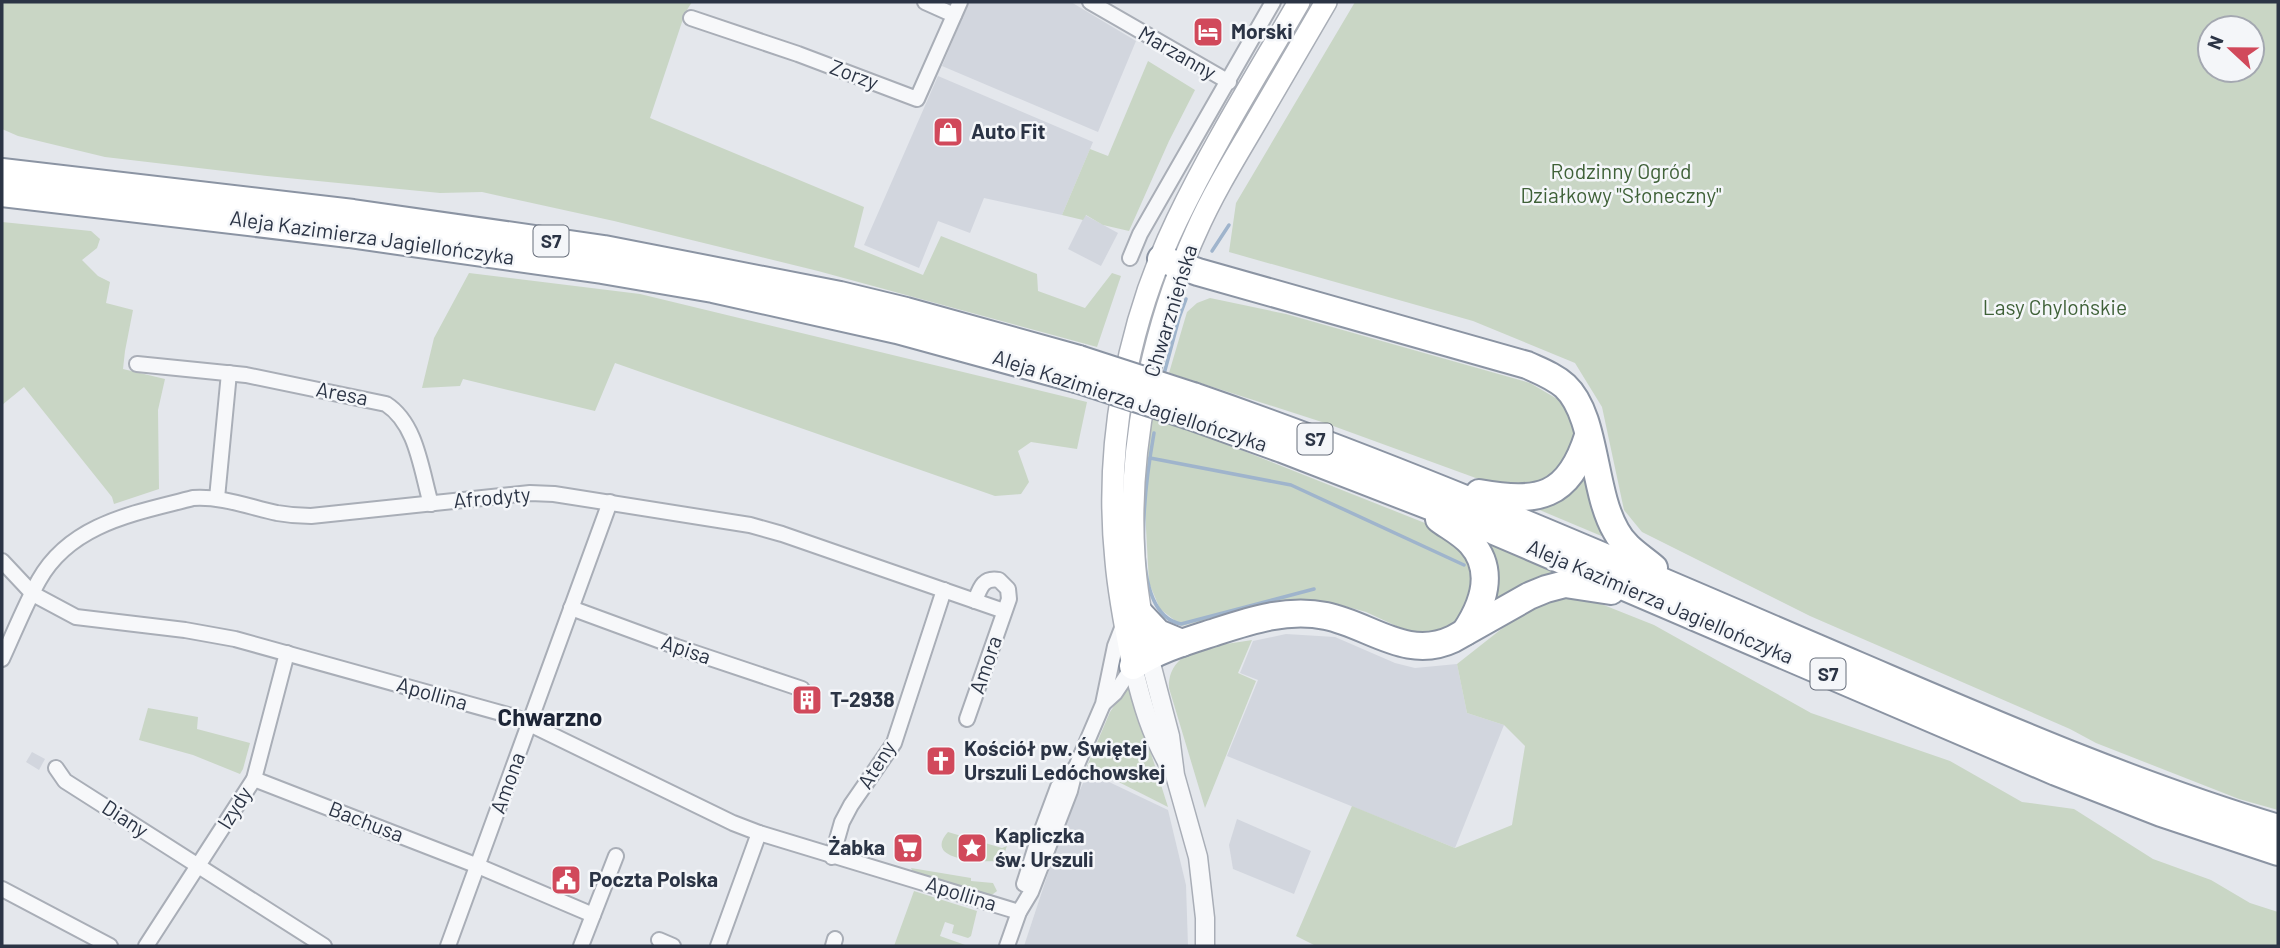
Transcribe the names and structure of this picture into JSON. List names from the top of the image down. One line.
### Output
{"streets":{"highway":["Aleja Kazimierza Jagiellończyka","S7"],"main road":["Chwarznieńska"],"street":["Marzanny","Zorzy","Aresa","Afrodyty","Apisa","Amora","Apollina","Ateny","Amona","Izydy","Diany","Bachusa"]},"crossings":[["Chwarznieńska","Apollina"],["Aresa","Afrodyty"],["Afrodyty","Amora"],["Afrodyty","Apollina"],["Afrodyty","Ateny"],["Afrodyty","Amona"],["Apisa","Amona"],["Apollina","Ateny"],["Apollina","Amona"],["Apollina","Izydy"],["Amona","Bachusa"],["Izydy","Diany"],["Izydy","Bachusa"]],"districts":["Chwarzno"],"parks":["Rodzinny Ogród Działkowy \"Słoneczny\"","Lasy Chylońskie"],"places":{"hotel":["Morski"],"shop":["Auto Fit"],"building":["T-2938"],"church":["Kościół pw. Świętej Urszuli Ledóchowskej"],"supermarket":["Żabka"],"place":["Kapliczka św. Urszuli"],"public building":["Poczta Polska"]},"north":"left"}
